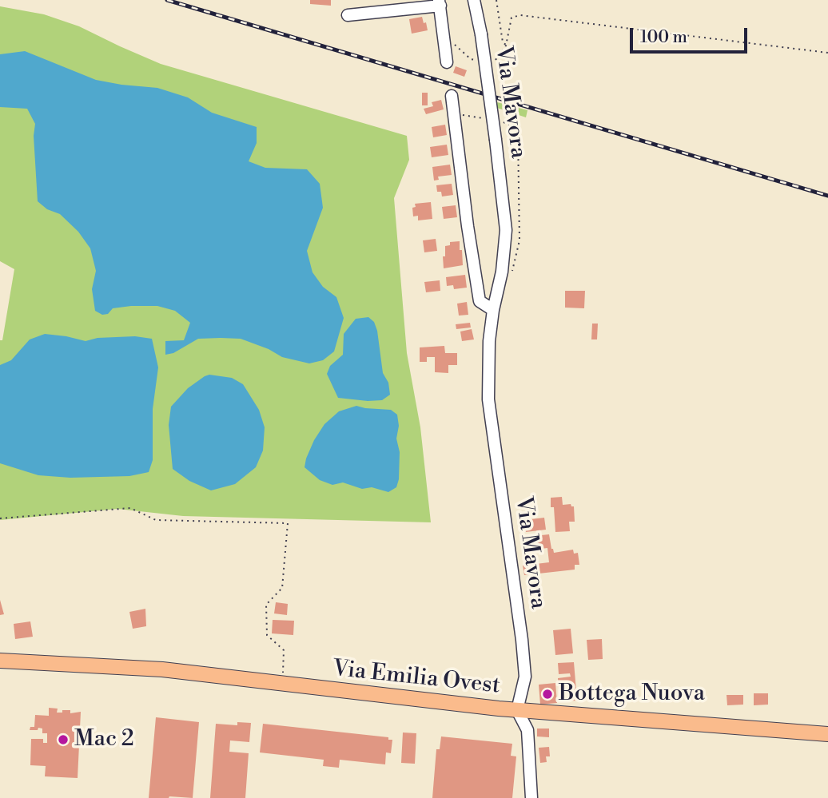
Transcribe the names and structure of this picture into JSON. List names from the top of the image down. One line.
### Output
{"streets":{"main road":["Via Emilia Ovest"],"street":["Via Mavora"]},"crossings":[["Via Mavora","Via Emilia Ovest"]],"places":["Bottega Nuova","Mac 2"],"scale_bar":"100 m"}
